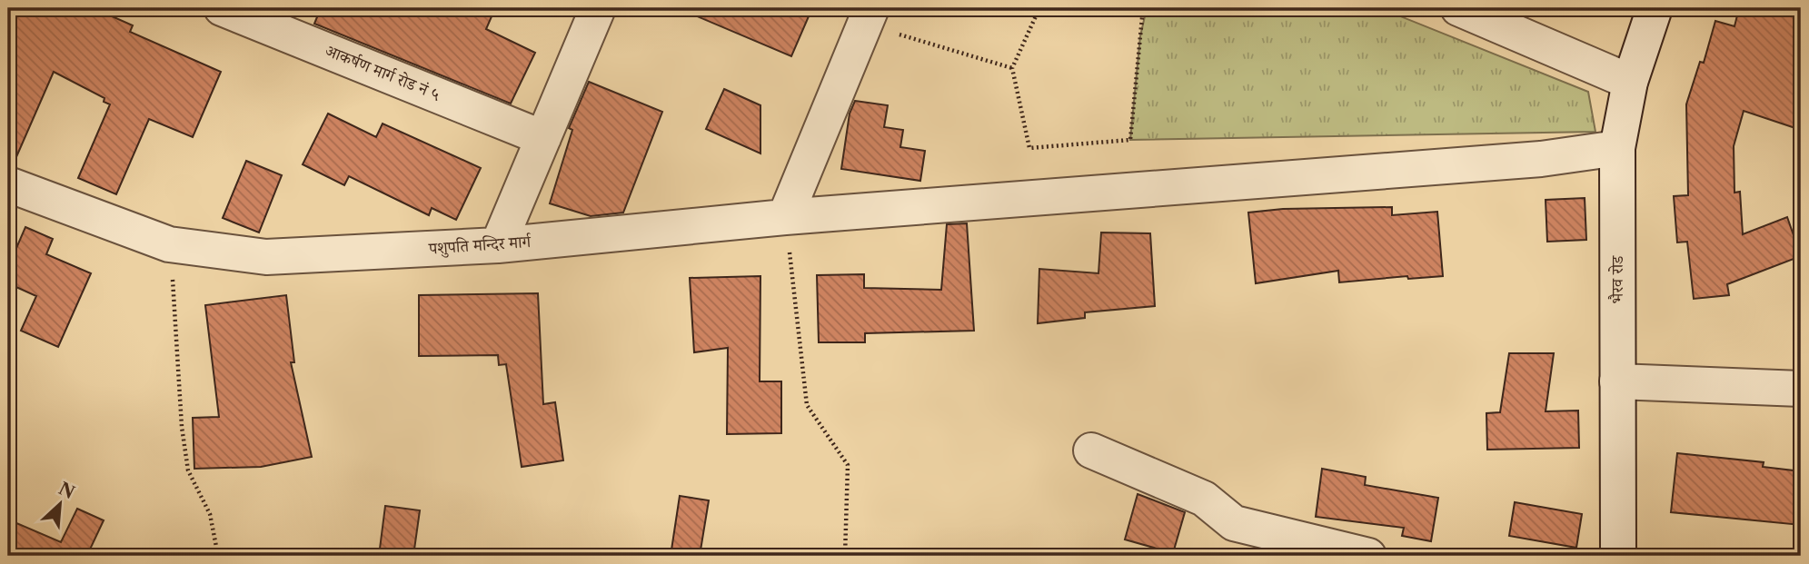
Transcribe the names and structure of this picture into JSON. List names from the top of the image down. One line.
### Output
{"streets":{"street":["आकर्षण मार्ग रोड नं ५","पशुपति मन्दिर मार्ग","भैरव रोड"]},"crossings":[["पशुपति मन्दिर मार्ग","भैरव रोड"]],"north":"top right"}
